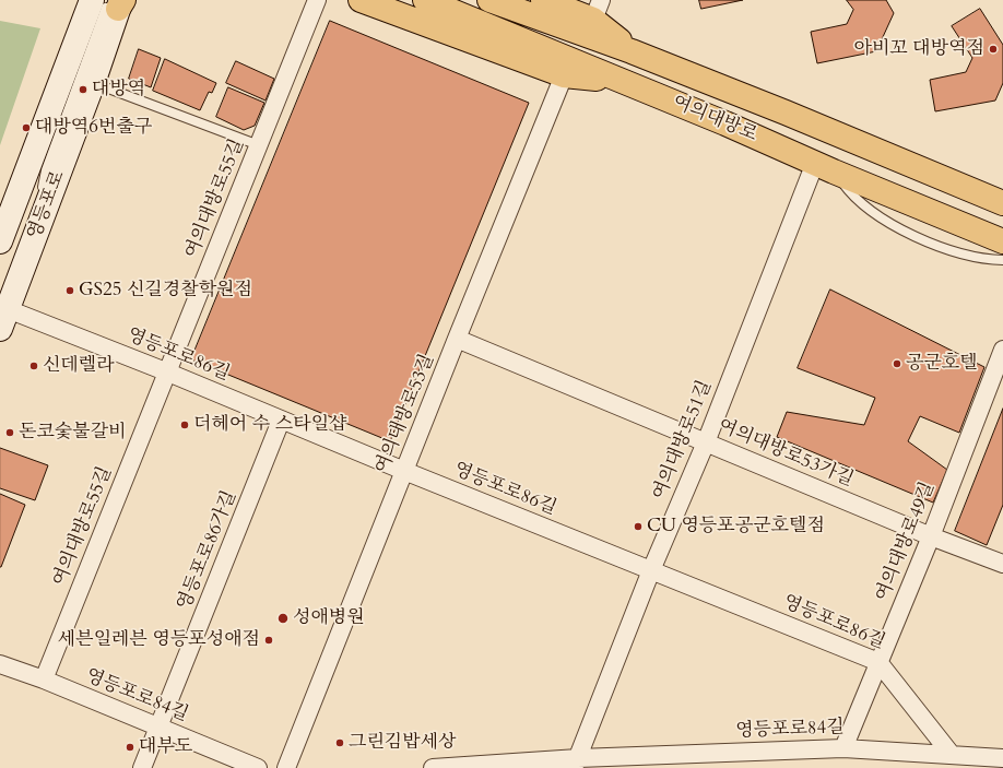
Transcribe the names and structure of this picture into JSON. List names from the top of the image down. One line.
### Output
{"streets":{"main road":["여의대방로","영등포로"],"street":["여의대방로55길","영등포로86길","여의대방로53길","여의대방로51길","여의대방로53가길","여의대방로49길","영등포로86가길","영등포로84길"]},"crossings":[["여의대방로","여의대방로51길"],["여의대방로55길","영등포로86길"],["여의대방로55길","영등포로84길"],["영등포로","영등포로86길"],["영등포로86길","여의대방로53길"],["영등포로86길","여의대방로51길"],["영등포로86길","여의대방로49길"],["영등포로86길","영등포로86가길"],["영등포로86길","영등포로84길"],["여의대방로53길","여의대방로53가길"],["여의대방로51길","여의대방로53가길"],["여의대방로51길","영등포로84길"],["여의대방로53가길","여의대방로49길"],["여의대방로49길","영등포로84길"],["영등포로86가길","영등포로84길"]],"places":["아비꼬 대방역점","대방역","대방역6번출구","GS25 신길경찰학원점","공군호텔","신데렐라","더헤어 수 스타일샵","돈코숯불갈비","CU 영등포공군호텔점","성애병원","세븐일레븐 영등포성애점","그린김밥세상","대부도"]}
